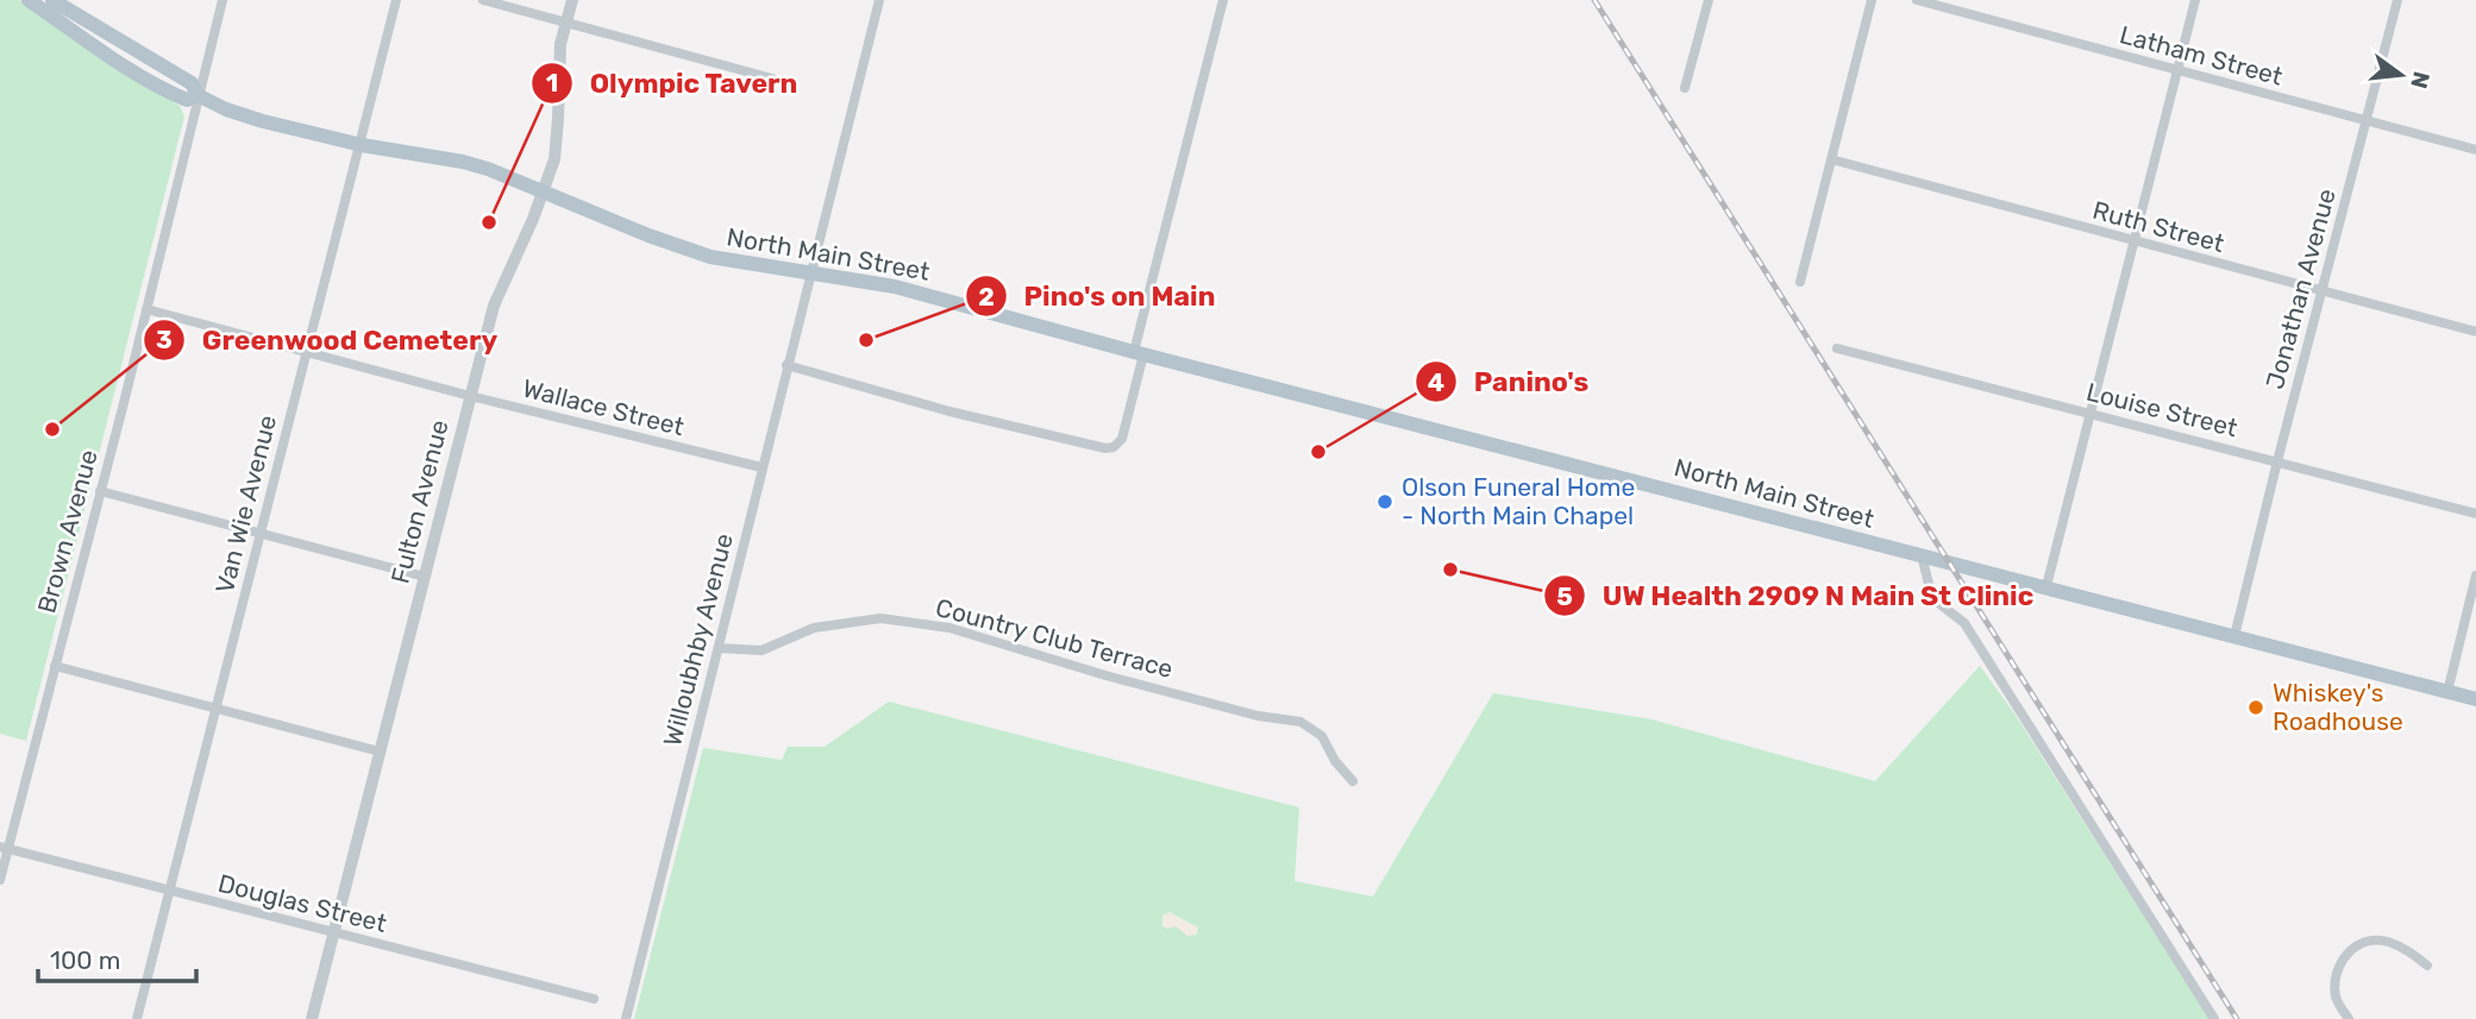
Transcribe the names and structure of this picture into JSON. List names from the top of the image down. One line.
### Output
{"streets":{"main road":["North Main Street"],"street":["Latham Street","Ruth Street","Jonathan Avenue","Wallace Street","Louise Street","Fulton Avenue","Van Wie Avenue","Brown Avenue","Country Club Terrace","Willoubhby Avenue","Douglas Street"]},"crossings":[["Latham Street","Jonathan Avenue"],["Ruth Street","Jonathan Avenue"],["North Main Street","Jonathan Avenue"],["North Main Street","Fulton Avenue"],["North Main Street","Van Wie Avenue"],["North Main Street","Brown Avenue"],["North Main Street","Willoubhby Avenue"],["Jonathan Avenue","Louise Street"],["Wallace Street","Fulton Avenue"],["Wallace Street","Van Wie Avenue"],["Wallace Street","Brown Avenue"],["Wallace Street","Willoubhby Avenue"],["Fulton Avenue","Douglas Street"],["Van Wie Avenue","Douglas Street"],["Brown Avenue","Douglas Street"],["Country Club Terrace","Willoubhby Avenue"]],"places":["Olympic Tavern","Pino's on Main","Greenwood Cemetery","Panino's","Olson Funeral Home - North Main Chapel","UW Health 2909 N Main St Clinic","Whiskey's Roadhouse"],"scale_bar":"100 m","north":"right"}
